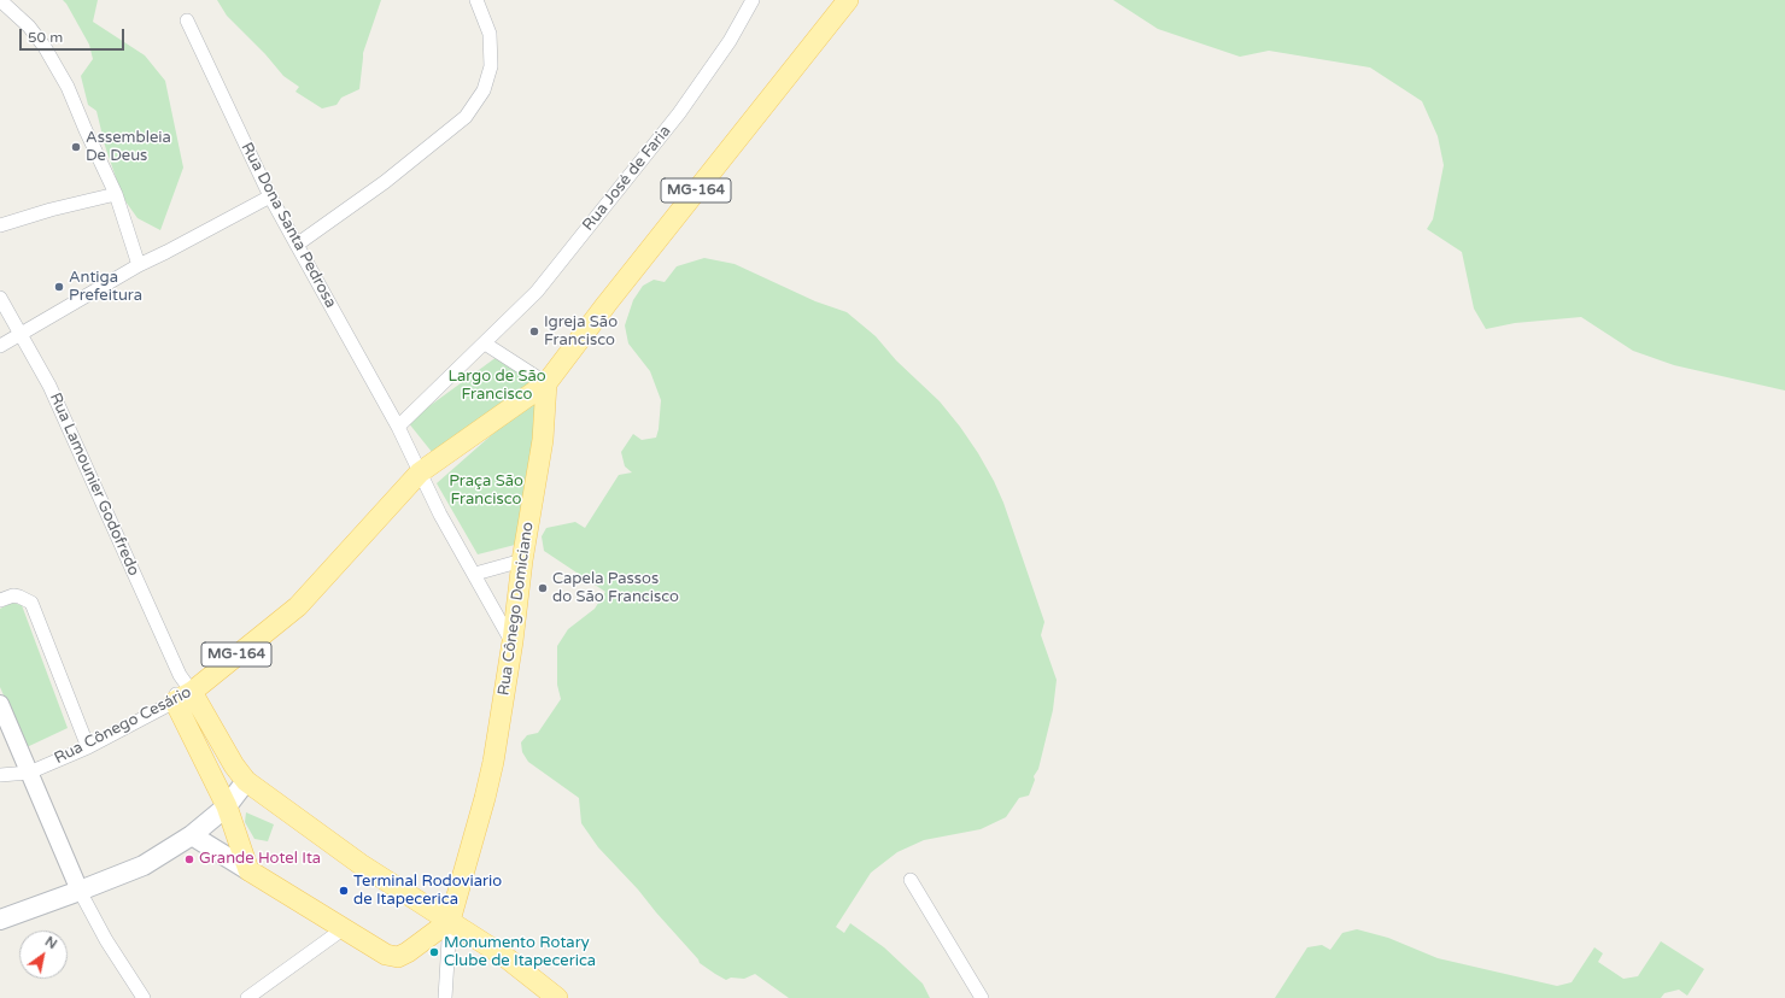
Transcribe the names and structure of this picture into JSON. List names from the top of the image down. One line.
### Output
{"streets":{"main road":["MG-164","Rua Cônego Domiciano","Rua Cônego Cesário"],"street":["Rua José de Faria","Rua Dona Santa Pedrosa","Rua Lamounier Godofredo"]},"crossings":[["Rua José de Faria","Rua Dona Santa Pedrosa"],["MG-164","Rua Cônego Domiciano"],["MG-164","Rua Cônego Cesário"],["Rua Lamounier Godofredo","Rua Cônego Cesário"]],"parks":["Largo de São Francisco","Praça São Francisco"],"places":["Assembleia De Deus","Antiga Prefeitura","Igreja São Francisco","Capela Passos do São Francisco","Grande Hotel Ita","Terminal Rodoviario de Itapecerica","Monumento Rotary Clube de Itapecerica"],"scale_bar":"50 m","north":"top right"}
